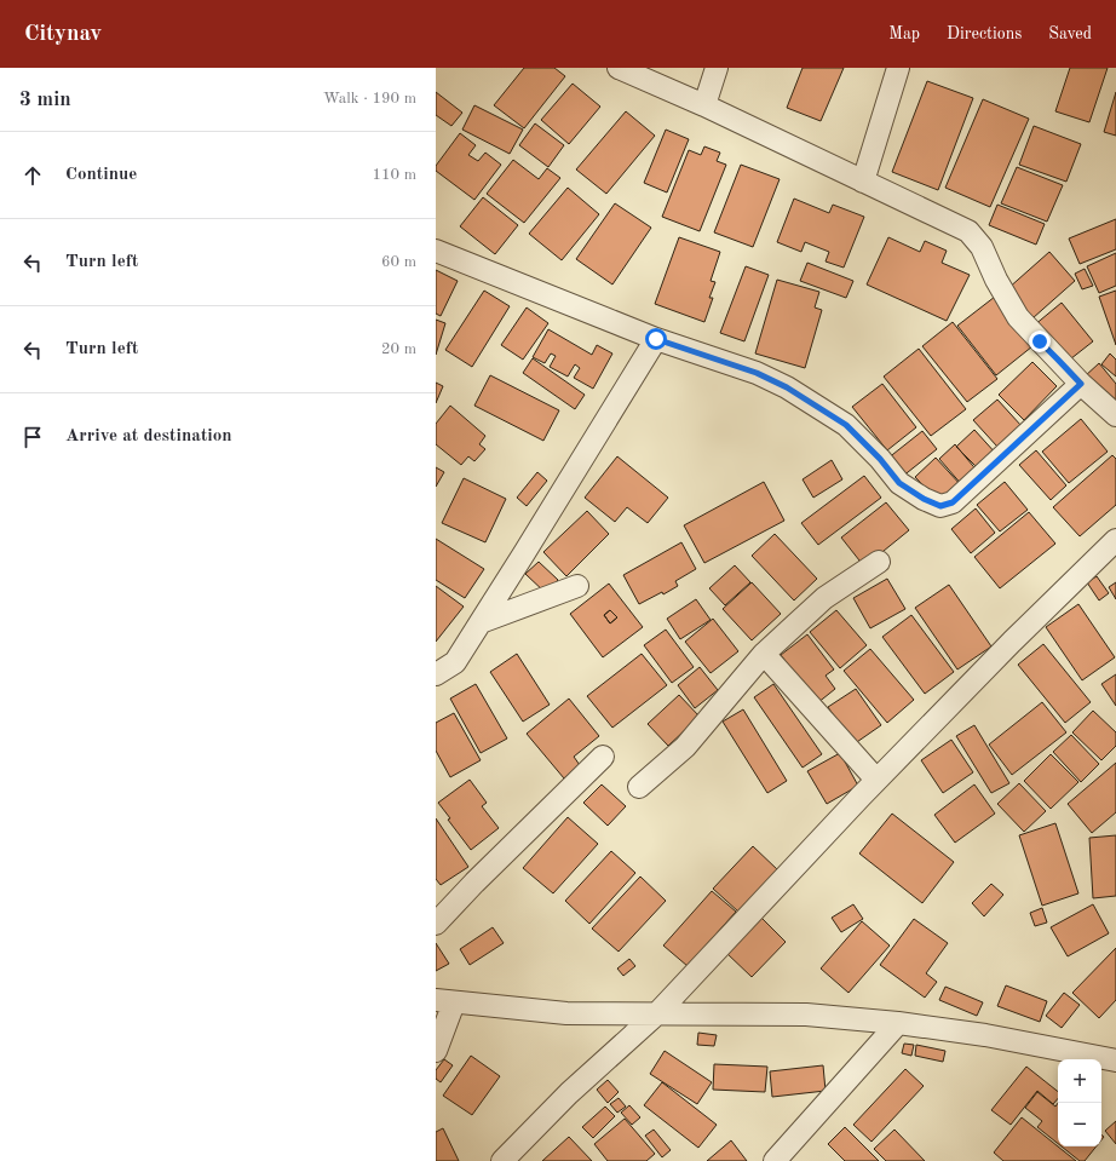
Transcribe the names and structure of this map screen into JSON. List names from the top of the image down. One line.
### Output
{"page":{"header":"Citynav","nav":["Map","Directions","Saved"],"heading":["3 min","Walk · 190 m"],"list":[["Continue","110 m"],["Turn left","60 m"],["Turn left","20 m"],"Arrive at destination"],"map_buttons":["+","−"]}}
